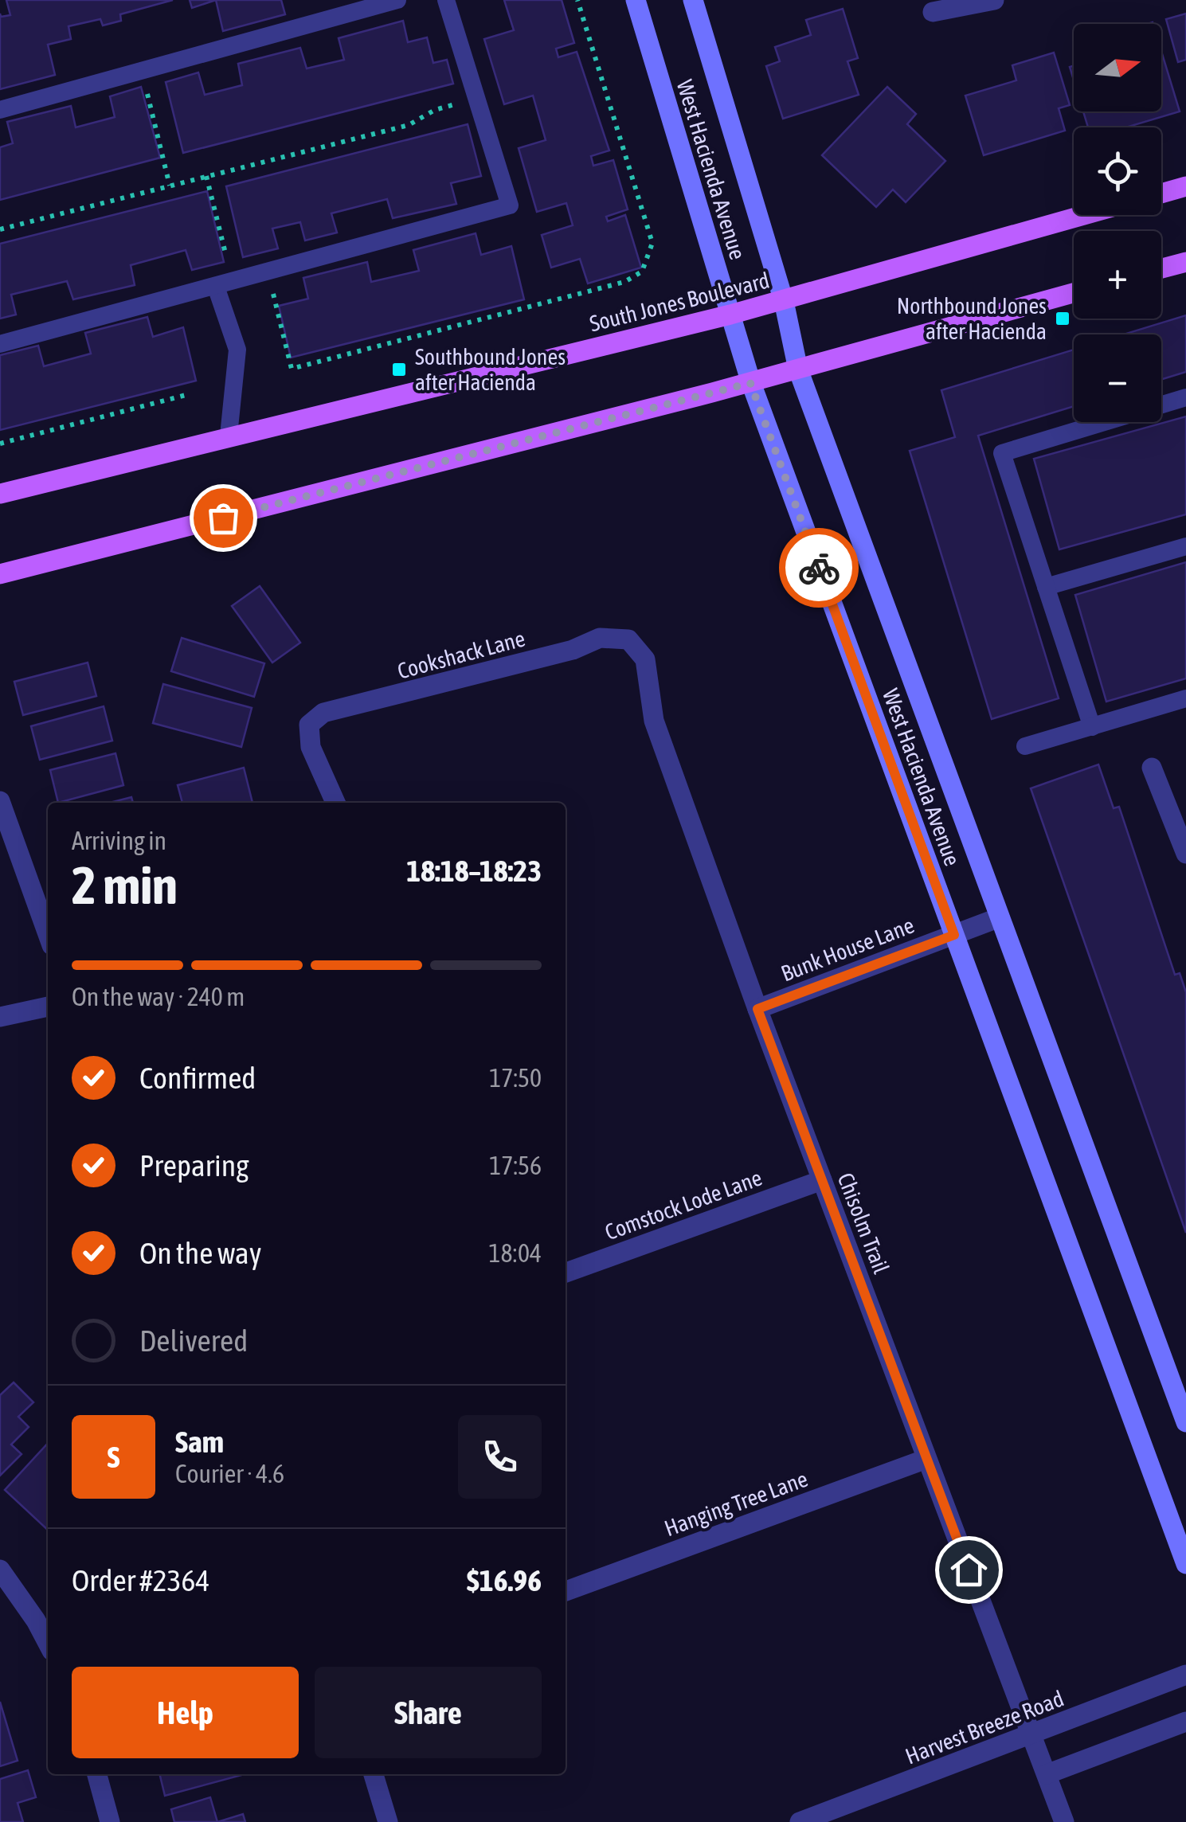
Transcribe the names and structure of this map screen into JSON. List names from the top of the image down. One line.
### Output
{"streets":{"main road":["West Hacienda Avenue","South Jones Boulevard"],"street":["Cookshack Lane","Bunk House Lane","Comstock Lode Lane","Chisolm Trail","Hanging Tree Lane","Harvest Breeze Road"]},"crossings":[["West Hacienda Avenue","South Jones Boulevard"],["West Hacienda Avenue","Bunk House Lane"],["Cookshack Lane","Chisolm Trail"],["Bunk House Lane","Chisolm Trail"],["Comstock Lode Lane","Chisolm Trail"],["Chisolm Trail","Hanging Tree Lane"],["Chisolm Trail","Harvest Breeze Road"]],"places":{"transit":["Northbound Jones after Hacienda","Southbound Jones after Hacienda"]},"north":"right","page":{"map_buttons":["+","−"],"heading":["2 min","Arriving in","18:18–18:23"],"panel":["Sam","Courier · 4.6","Order #2364","$16.96"],"bar":"On the way · 240 m","list":[["Confirmed","17:50"],["Preparing","17:56"],["On the way","18:04"],"Delivered"],"round":"S","buttons":["Help","Share"]}}
